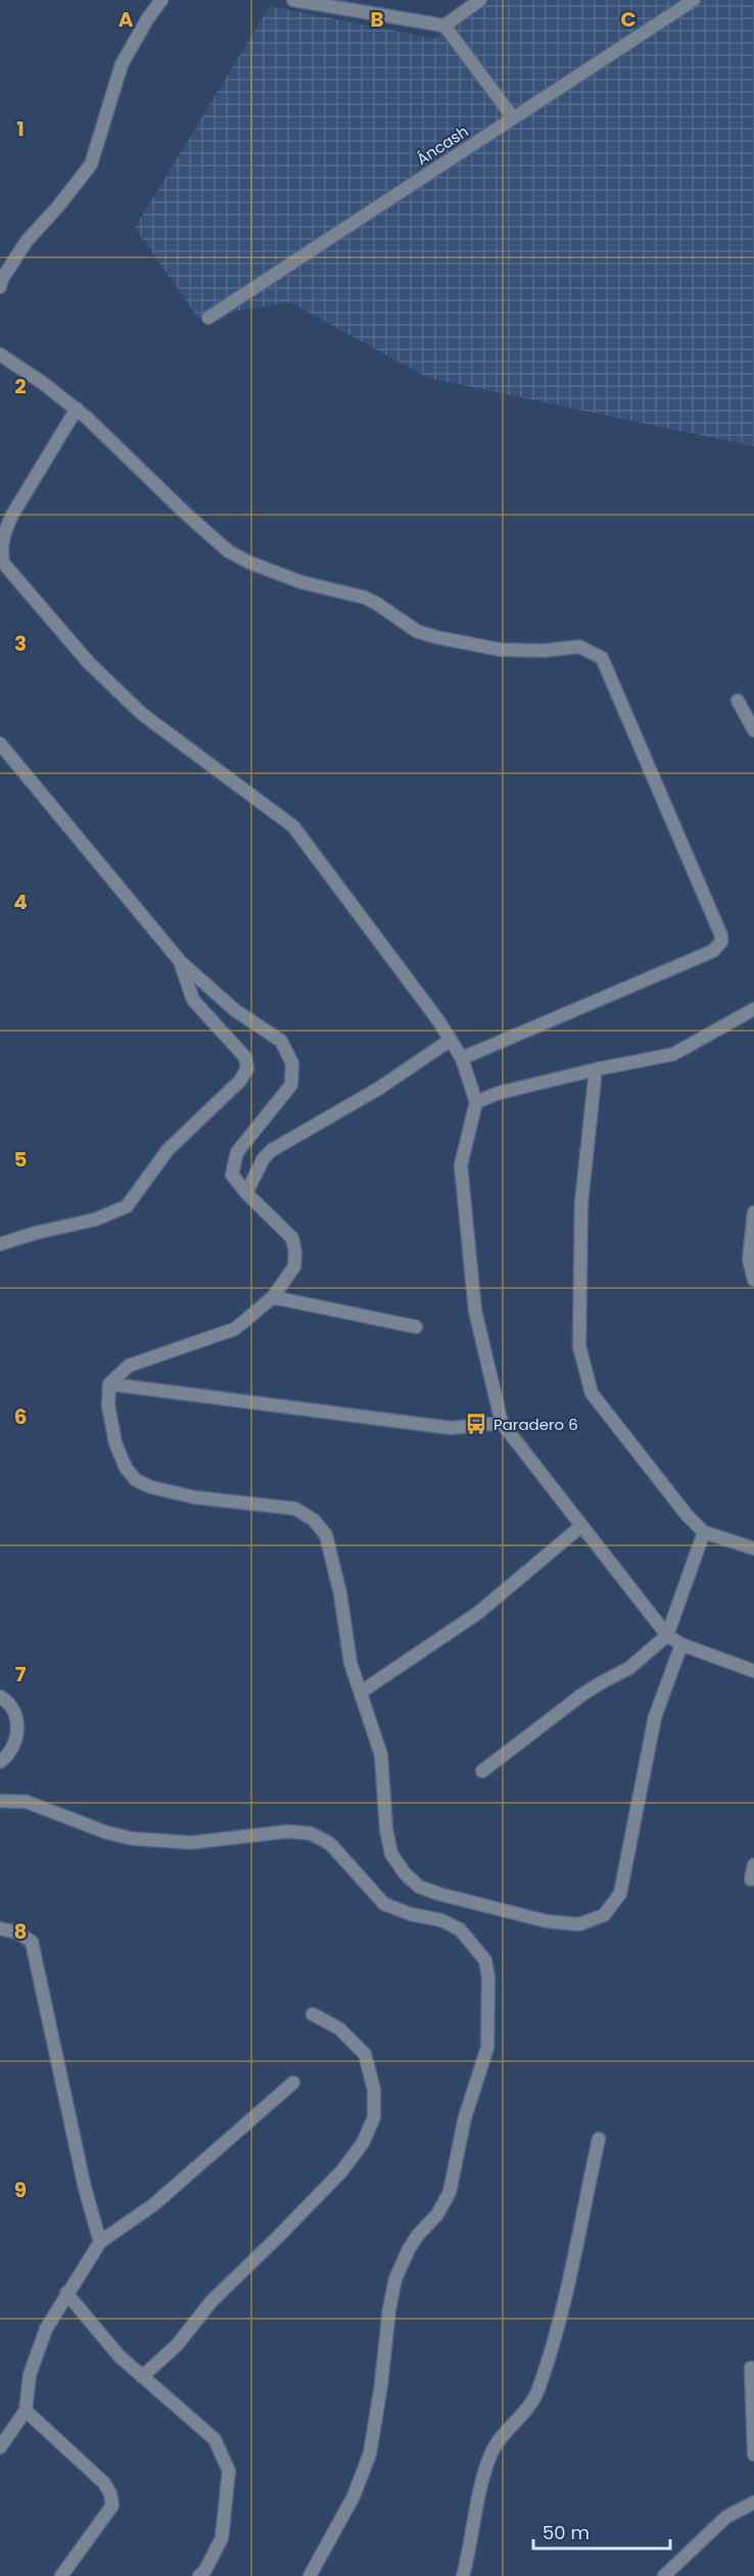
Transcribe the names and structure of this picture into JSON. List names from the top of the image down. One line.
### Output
{"streets":{"street":["Áncash"]},"places":{"bus stop":["Paradero 6"]},"scale_bar":"50 m","grid":{"columns":["A","B","C"],"rows":["1","2","3","4","5","6","7","8","9"]}}
